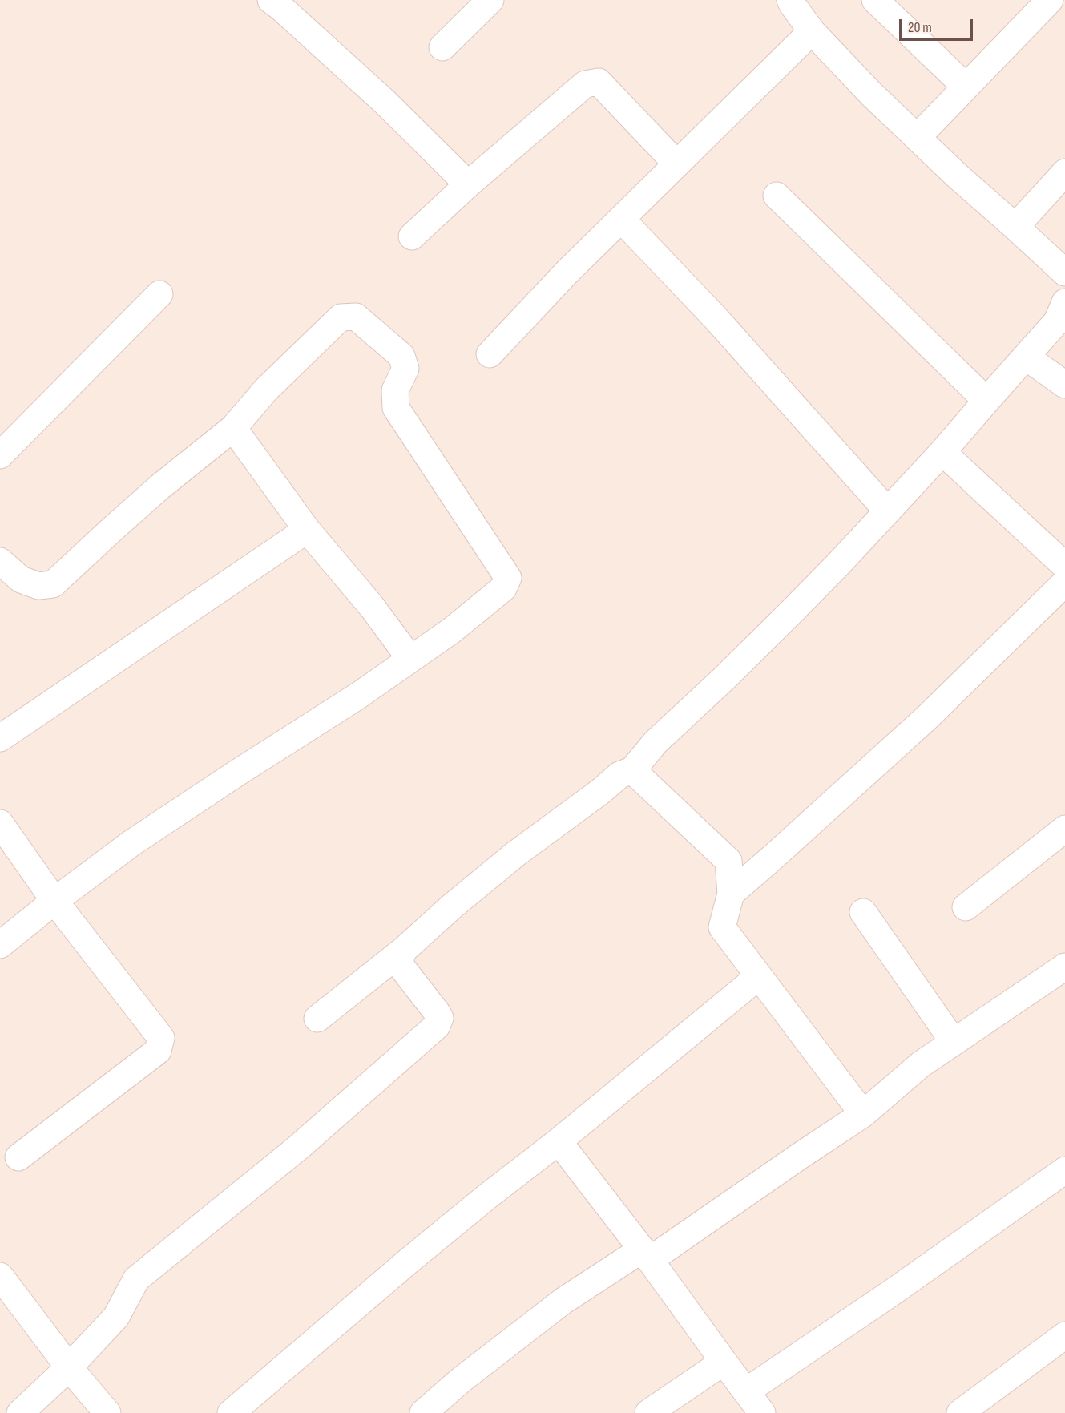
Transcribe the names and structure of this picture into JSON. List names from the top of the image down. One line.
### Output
{"scale_bar":"20 m"}
